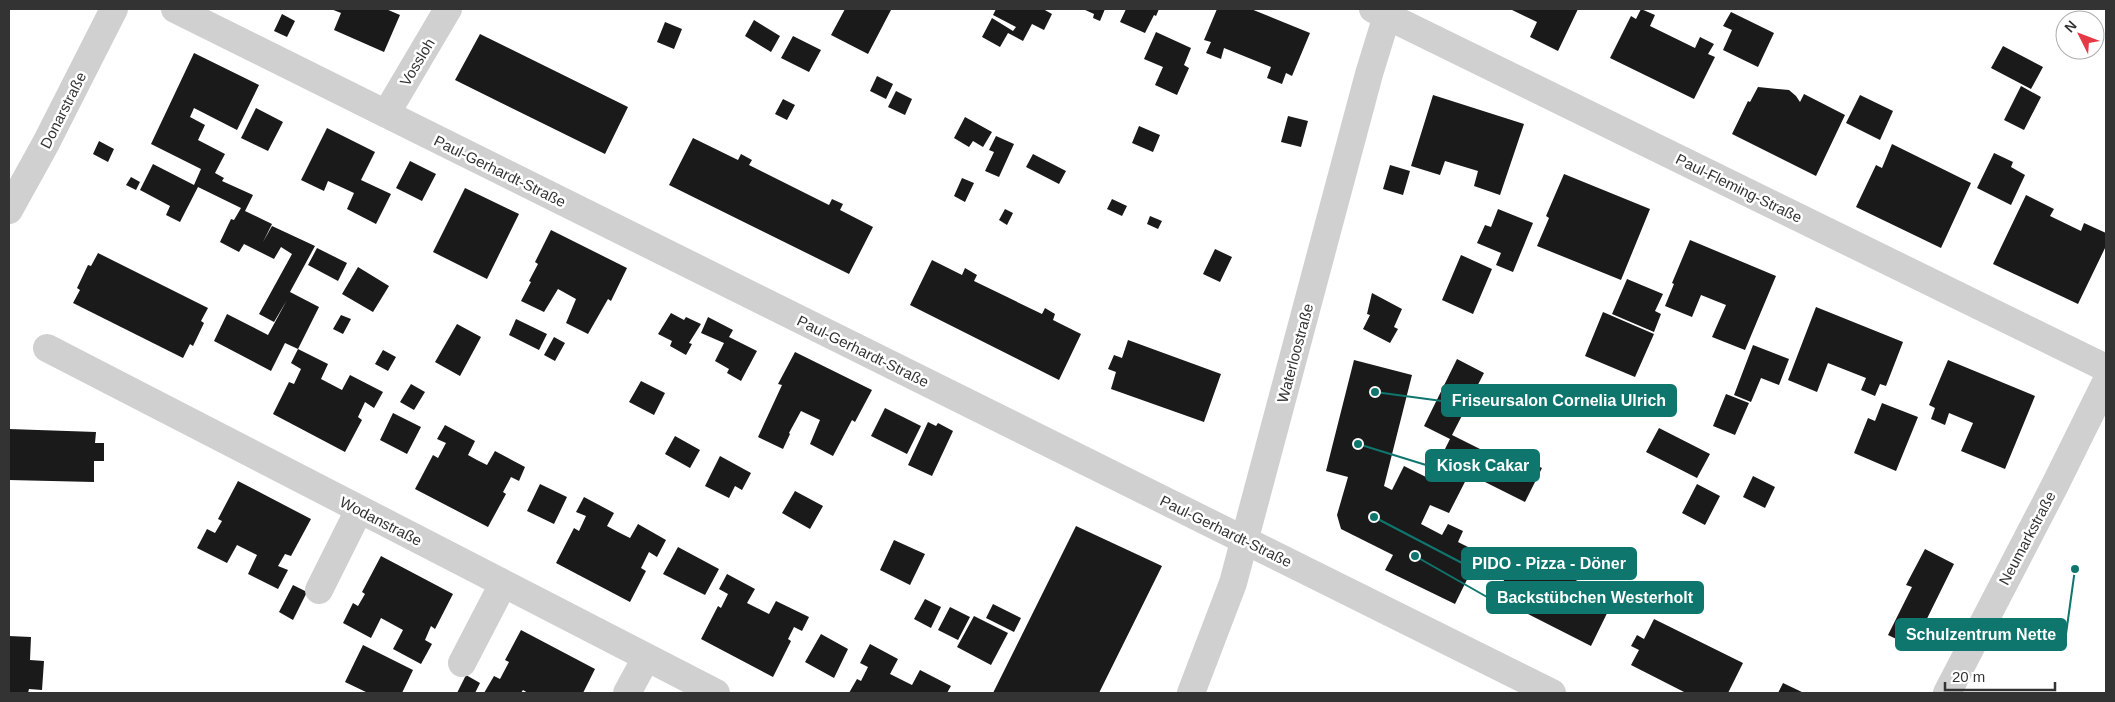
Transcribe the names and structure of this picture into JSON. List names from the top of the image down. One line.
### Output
{"streets":{"street":["Vossloh","Donarstraße","Paul-Gerhardt-Straße","Paul-Fleming-Straße","Waterloostraße","Wodanstraße","Neumarkstraße"]},"crossings":[["Vossloh","Paul-Gerhardt-Straße"],["Paul-Gerhardt-Straße","Waterloostraße"],["Paul-Fleming-Straße","Waterloostraße"]],"places":["Friseursalon Cornelia Ulrich","Kiosk Cakar","PIDO - Pizza - Döner","Backstübchen Westerholt","Schulzentrum Nette"],"scale_bar":"20 m","north":"top left"}
